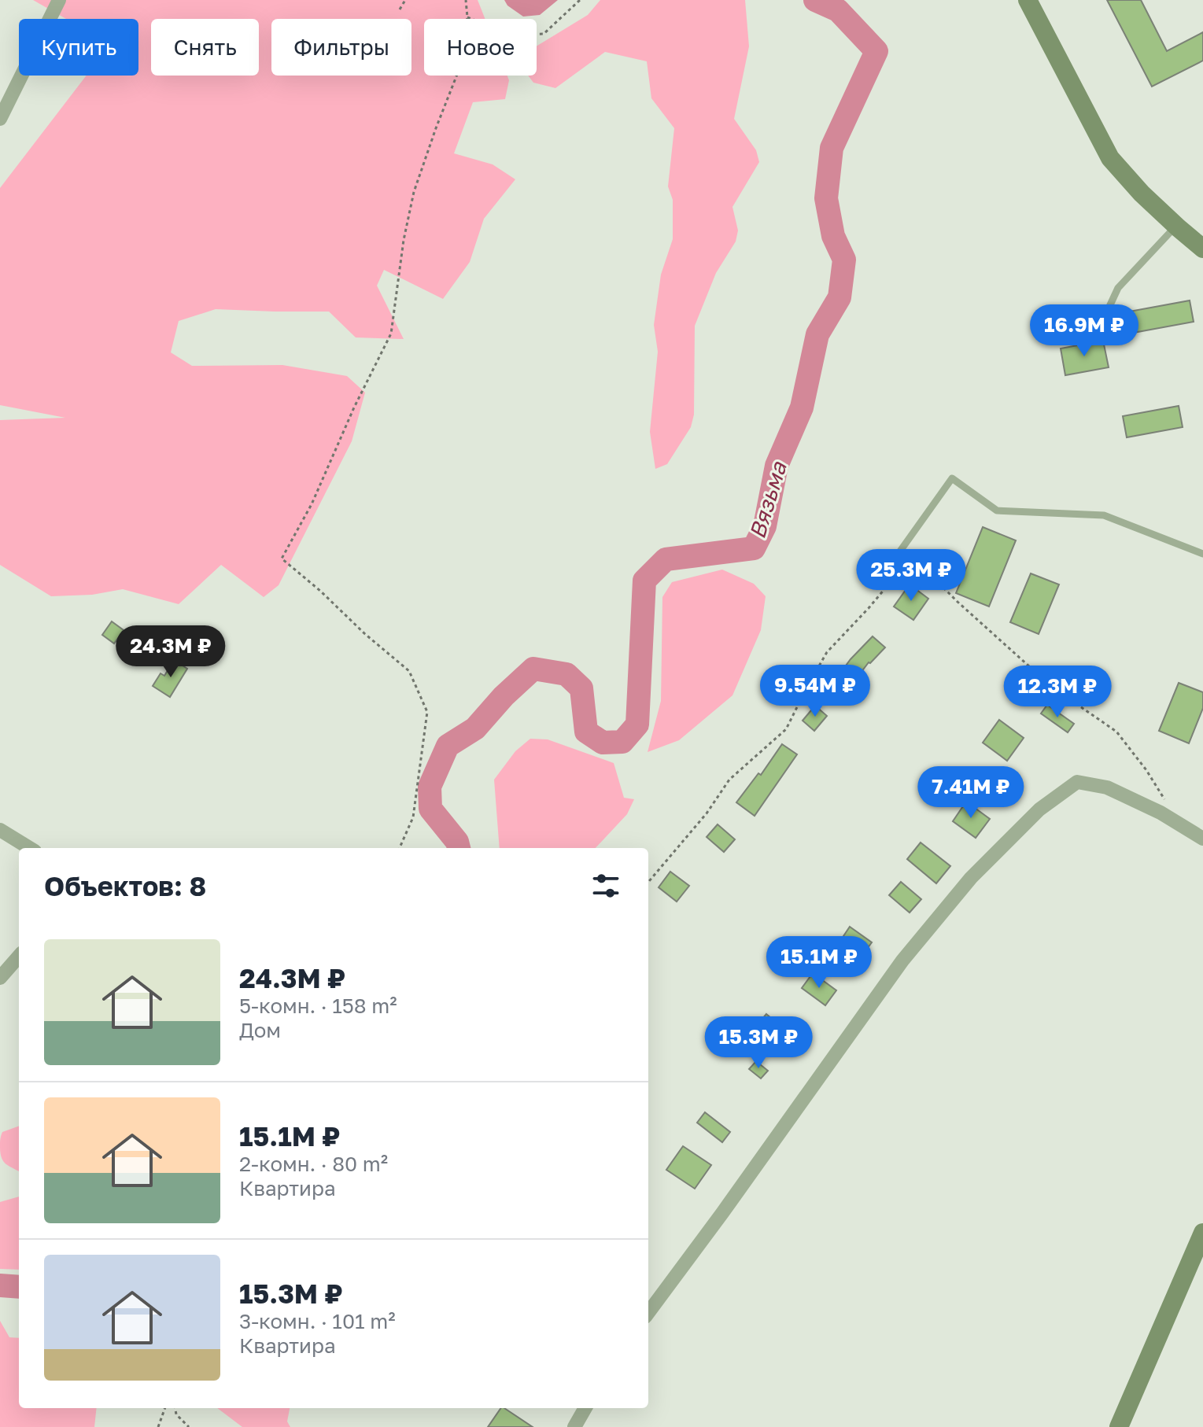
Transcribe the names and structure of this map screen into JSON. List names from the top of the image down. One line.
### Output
{"water":["Вязьма"],"page":{"chip":["Купить","Снять","Фильтры","Новое"],"price":["16.9M ₽","25.3M ₽","24.3M ₽","9.54M ₽","12.3M ₽","7.41M ₽","15.1M ₽","15.3M ₽"],"heading":"Объектов: 8","list":[{"name":"24.3M ₽","note":"5-комн. · 158 m² · Дом"},{"name":"15.1M ₽","note":"2-комн. · 80 m² · Квартира"},{"name":"15.3M ₽","note":"3-комн. · 101 m² · Квартира"}]}}
